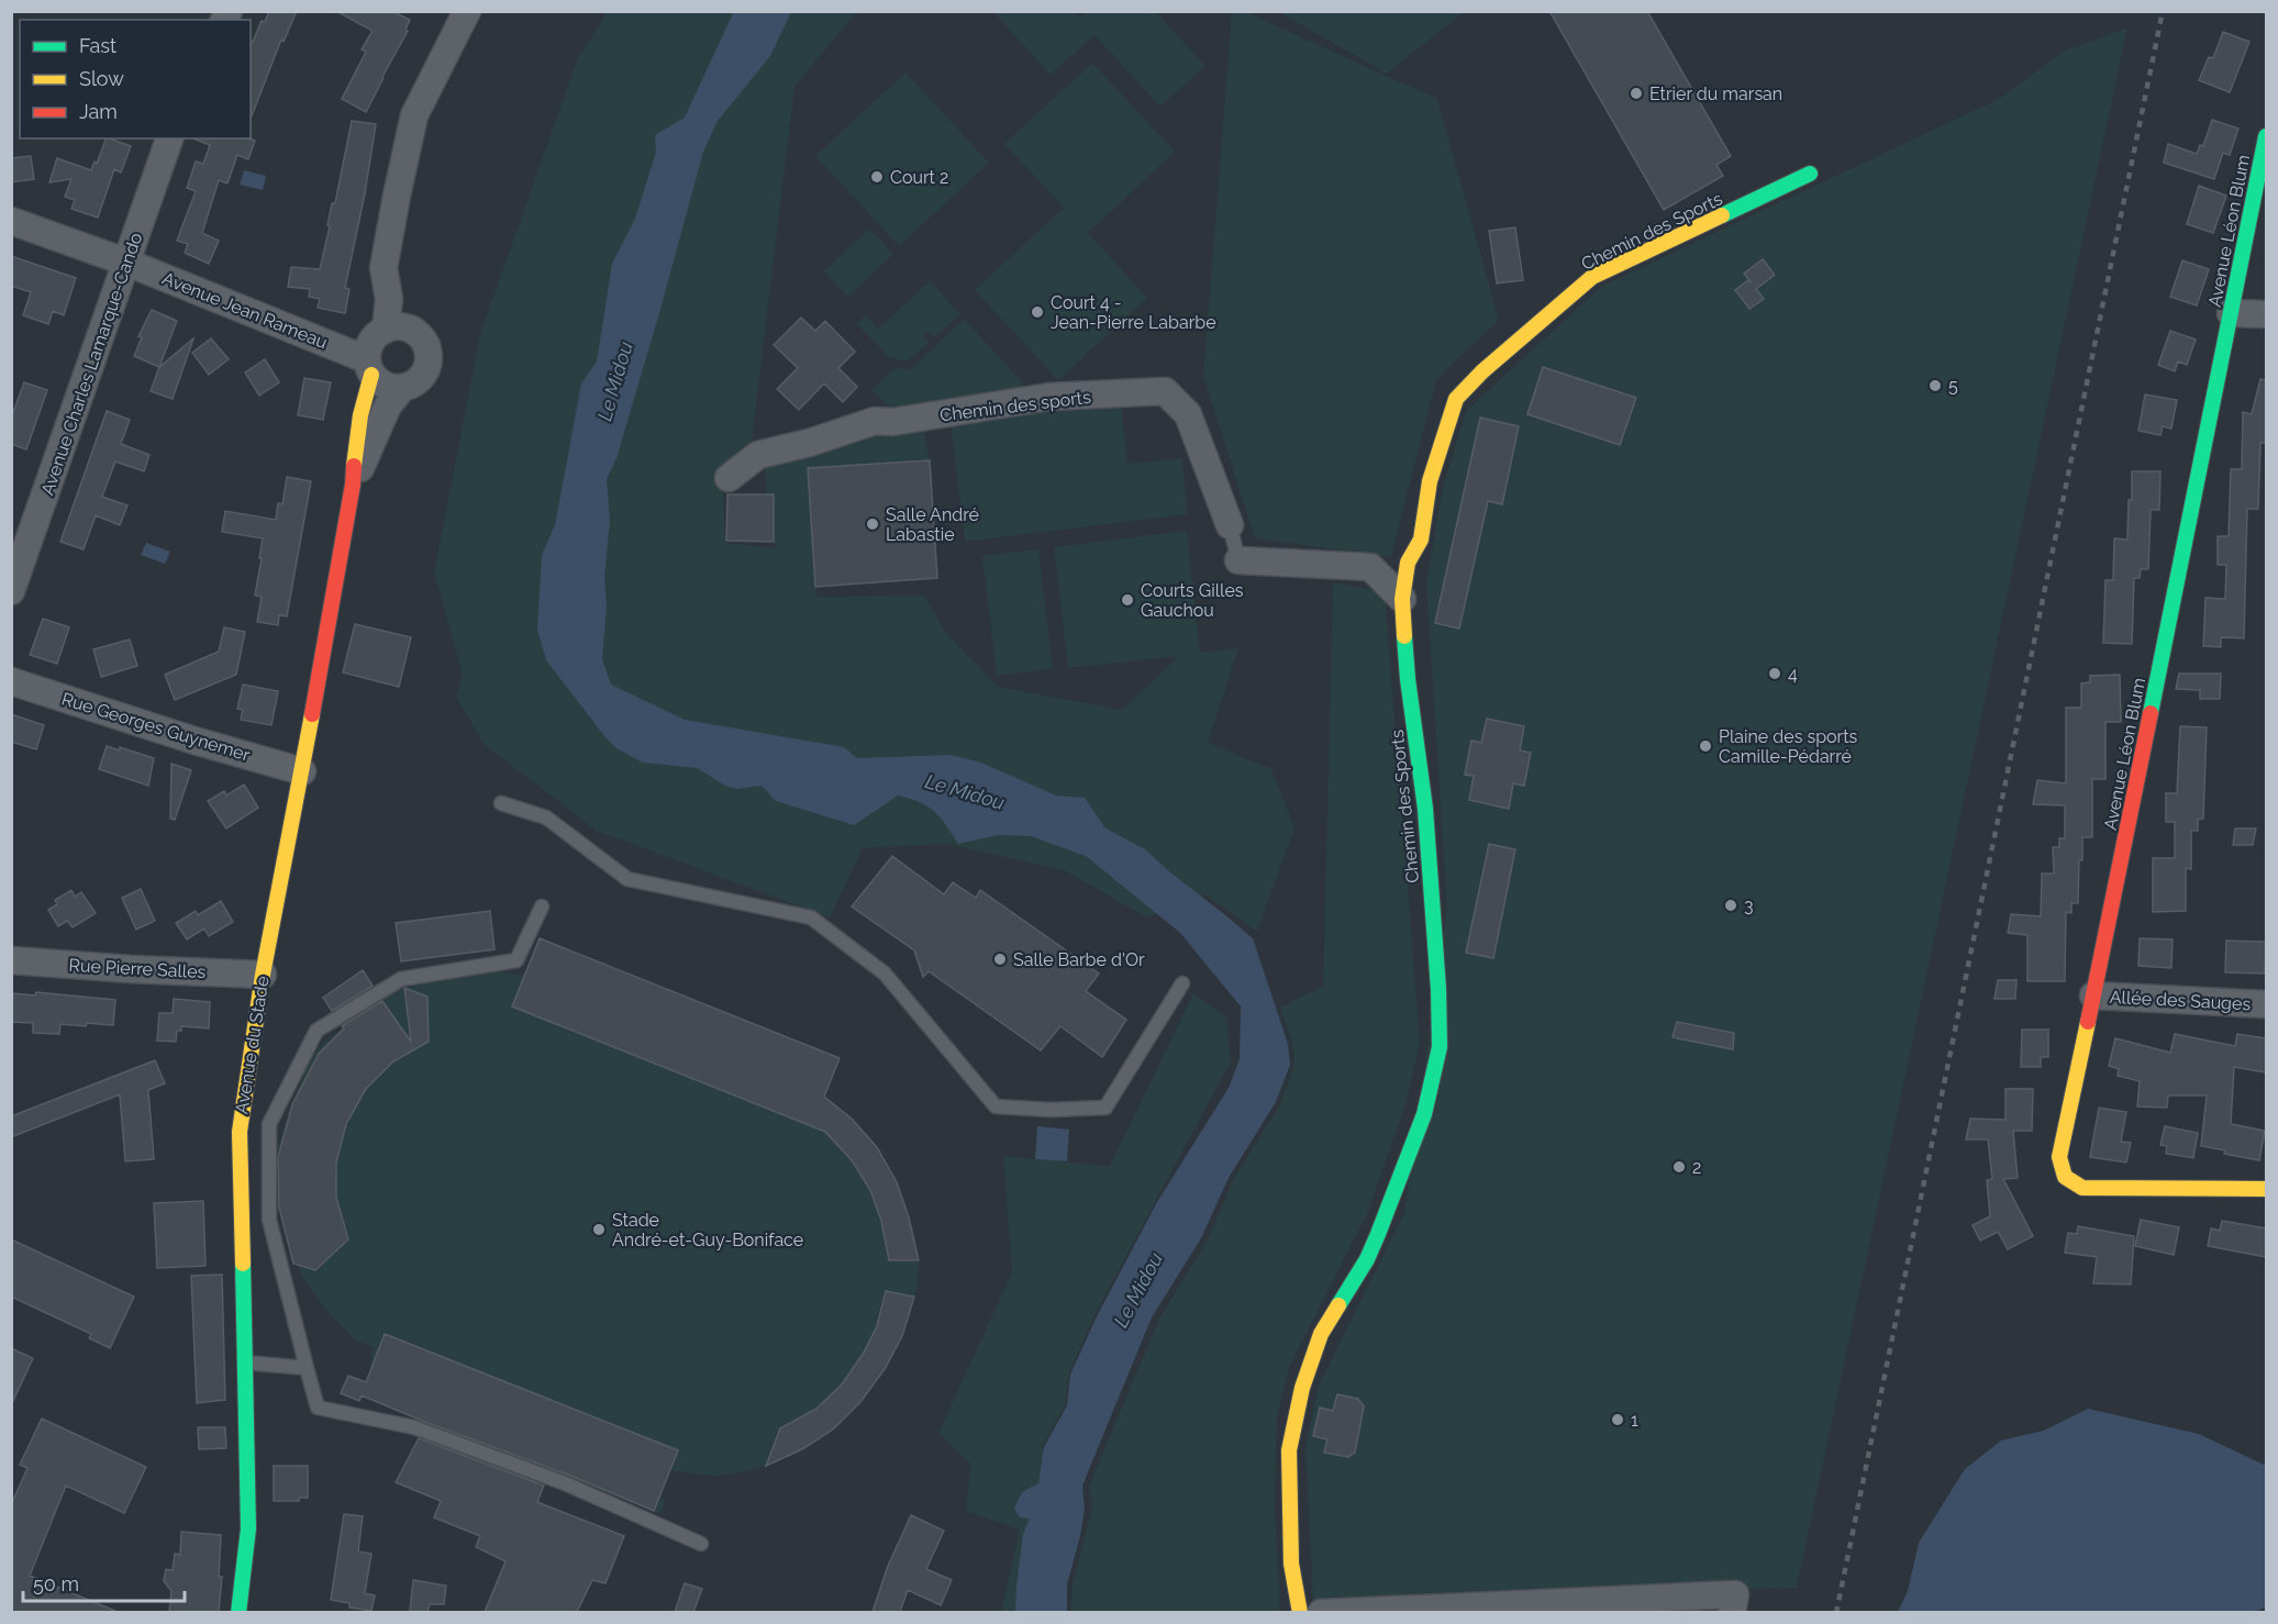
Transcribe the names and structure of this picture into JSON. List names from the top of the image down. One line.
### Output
{"streets":{"street":["Chemin des Sports","Avenue Léon Blum","Avenue Jean Rameau","Avenue Charles Lamarque-Cando","Chemin des sports","Rue Georges Guynemer","Rue Pierre Salles","Allée des Sauges","Avenue du Stade"]},"crossings":[["Avenue Léon Blum","Allée des Sauges"],["Avenue Jean Rameau","Avenue Charles Lamarque-Cando"],["Avenue Jean Rameau","Avenue du Stade"],["Rue Georges Guynemer","Avenue du Stade"],["Rue Pierre Salles","Avenue du Stade"]],"water":["Le Midou"],"places":["Etrier du marsan","Court 2","Court 4 - Jean-Pierre Labarbe","5","Salle André Labastie","Courts Gilles Gauchou","4","Plaine des sports Camille-Pédarré","3","Salle Barbe d'Or","2","Stade André-et-Guy-Boniface","1"],"legend":["Fast","Slow","Jam"],"scale_bar":"50 m"}
